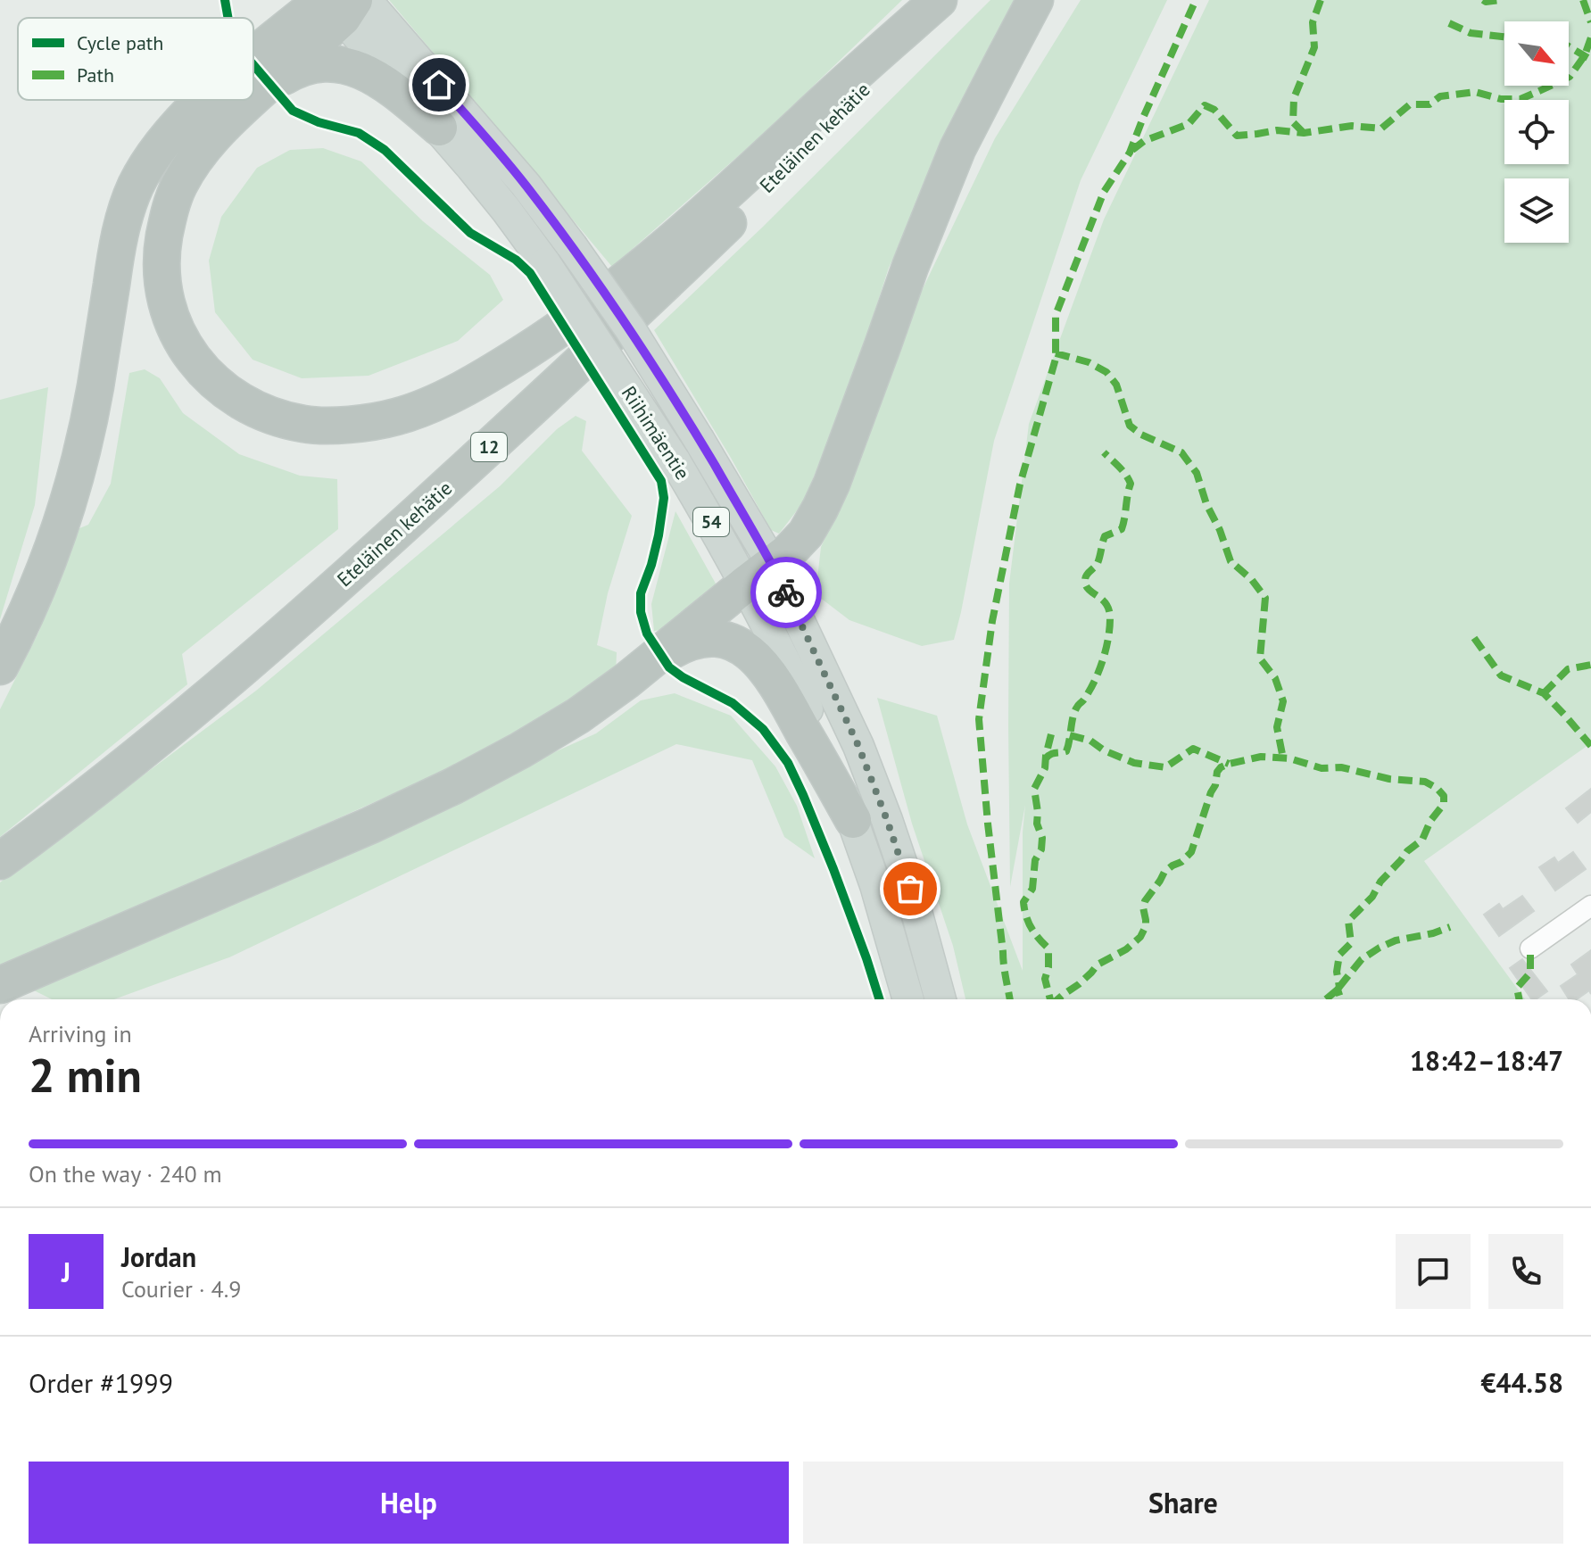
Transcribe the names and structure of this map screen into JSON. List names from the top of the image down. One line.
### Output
{"streets":{"highway":["Eteläinen kehätie","12"],"main road":["Riihimäentie","54"]},"legend":["Cycle path","Path"],"north":"bottom right","page":{"heading":["2 min","Arriving in","18:42–18:47"],"panel":["Jordan","Courier · 4.9","Order #1999","€44.58"],"bar":"On the way · 240 m","round":"J","buttons":["Help","Share"]}}
